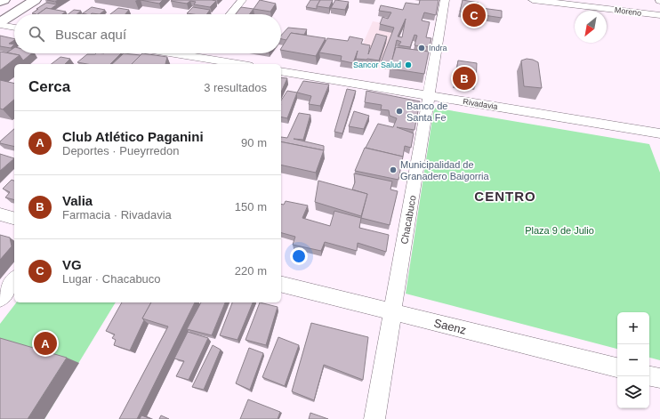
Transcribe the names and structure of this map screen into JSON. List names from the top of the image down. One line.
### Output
{"streets":{"street":["Moreno","Rivadavia","Chacabuco","Saenz"]},"crossings":[["Rivadavia","Chacabuco"],["Chacabuco","Saenz"]],"districts":["CENTRO"],"parks":["Plaza 9 de Julio"],"places":["Indra","Sancor Salud","Banco de Santa Fe","Municipalidad de Granadero Baigorria"],"north":"bottom left","page":{"pins":["C","B","A"],"search":"Buscar aquí","heading":["Cerca","3 resultados"],"list":[{"mark":"A","name":"Club Atlético Paganini","note":"Deportes · Pueyrredon","value":"90 m"},{"mark":"B","name":"Valia","note":"Farmacia · Rivadavia","value":"150 m"},{"mark":"C","name":"VG","note":"Lugar · Chacabuco","value":"220 m"}],"map_buttons":["+","−"]}}
